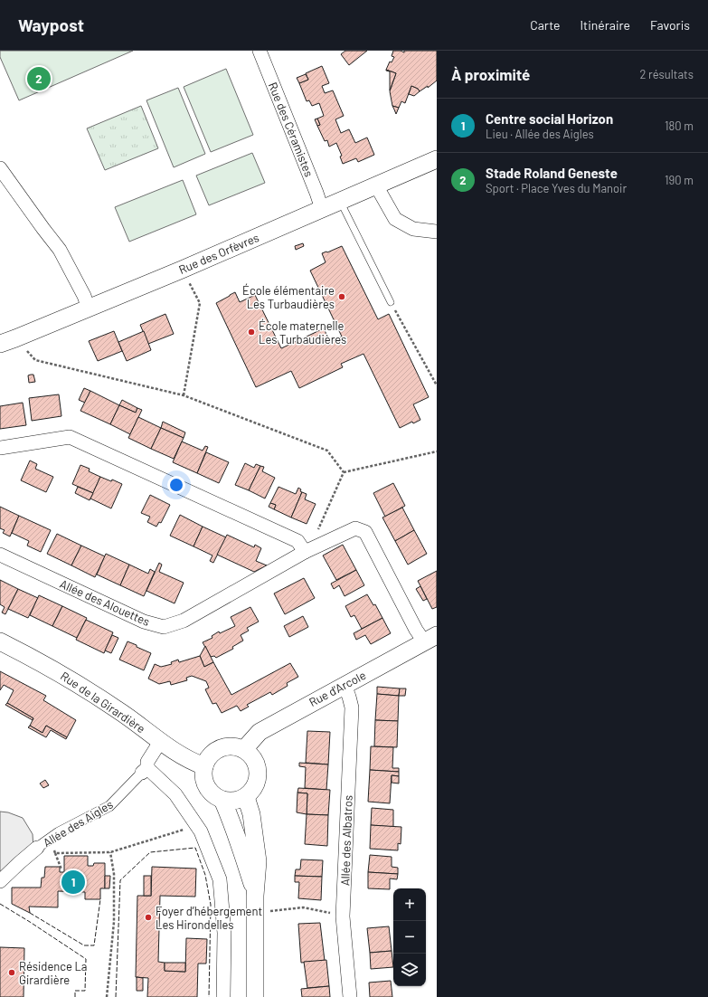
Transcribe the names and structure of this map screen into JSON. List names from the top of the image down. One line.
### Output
{"streets":{"street":["Rue des Céramistes","Rue des Orfèvres","Allée des Alouettes","Rue d’Arcole","Rue de la Girardière","Allée des Aigles","Allée des Albatros"]},"crossings":[["Rue des Céramistes","Rue des Orfèvres"],["Allée des Alouettes","Rue d’Arcole"],["Rue d’Arcole","Rue de la Girardière"],["Rue d’Arcole","Allée des Albatros"],["Rue de la Girardière","Allée des Aigles"]],"places":["École élémentaire Les Turbaudières","École maternelle Les Turbaudières","Foyer d’hébergement Les Hirondelles","Résidence La Girardière"],"page":{"header":"Waypost","nav":["Carte","Itinéraire","Favoris"],"heading":["À proximité","2 résultats"],"pins":["2","1"],"list":[{"mark":"1","name":"Centre social Horizon","note":"Lieu · Allée des Aigles","value":"180 m"},{"mark":"2","name":"Stade Roland Geneste","note":"Sport · Place Yves du Manoir","value":"190 m"}],"map_buttons":["+","−"]}}
